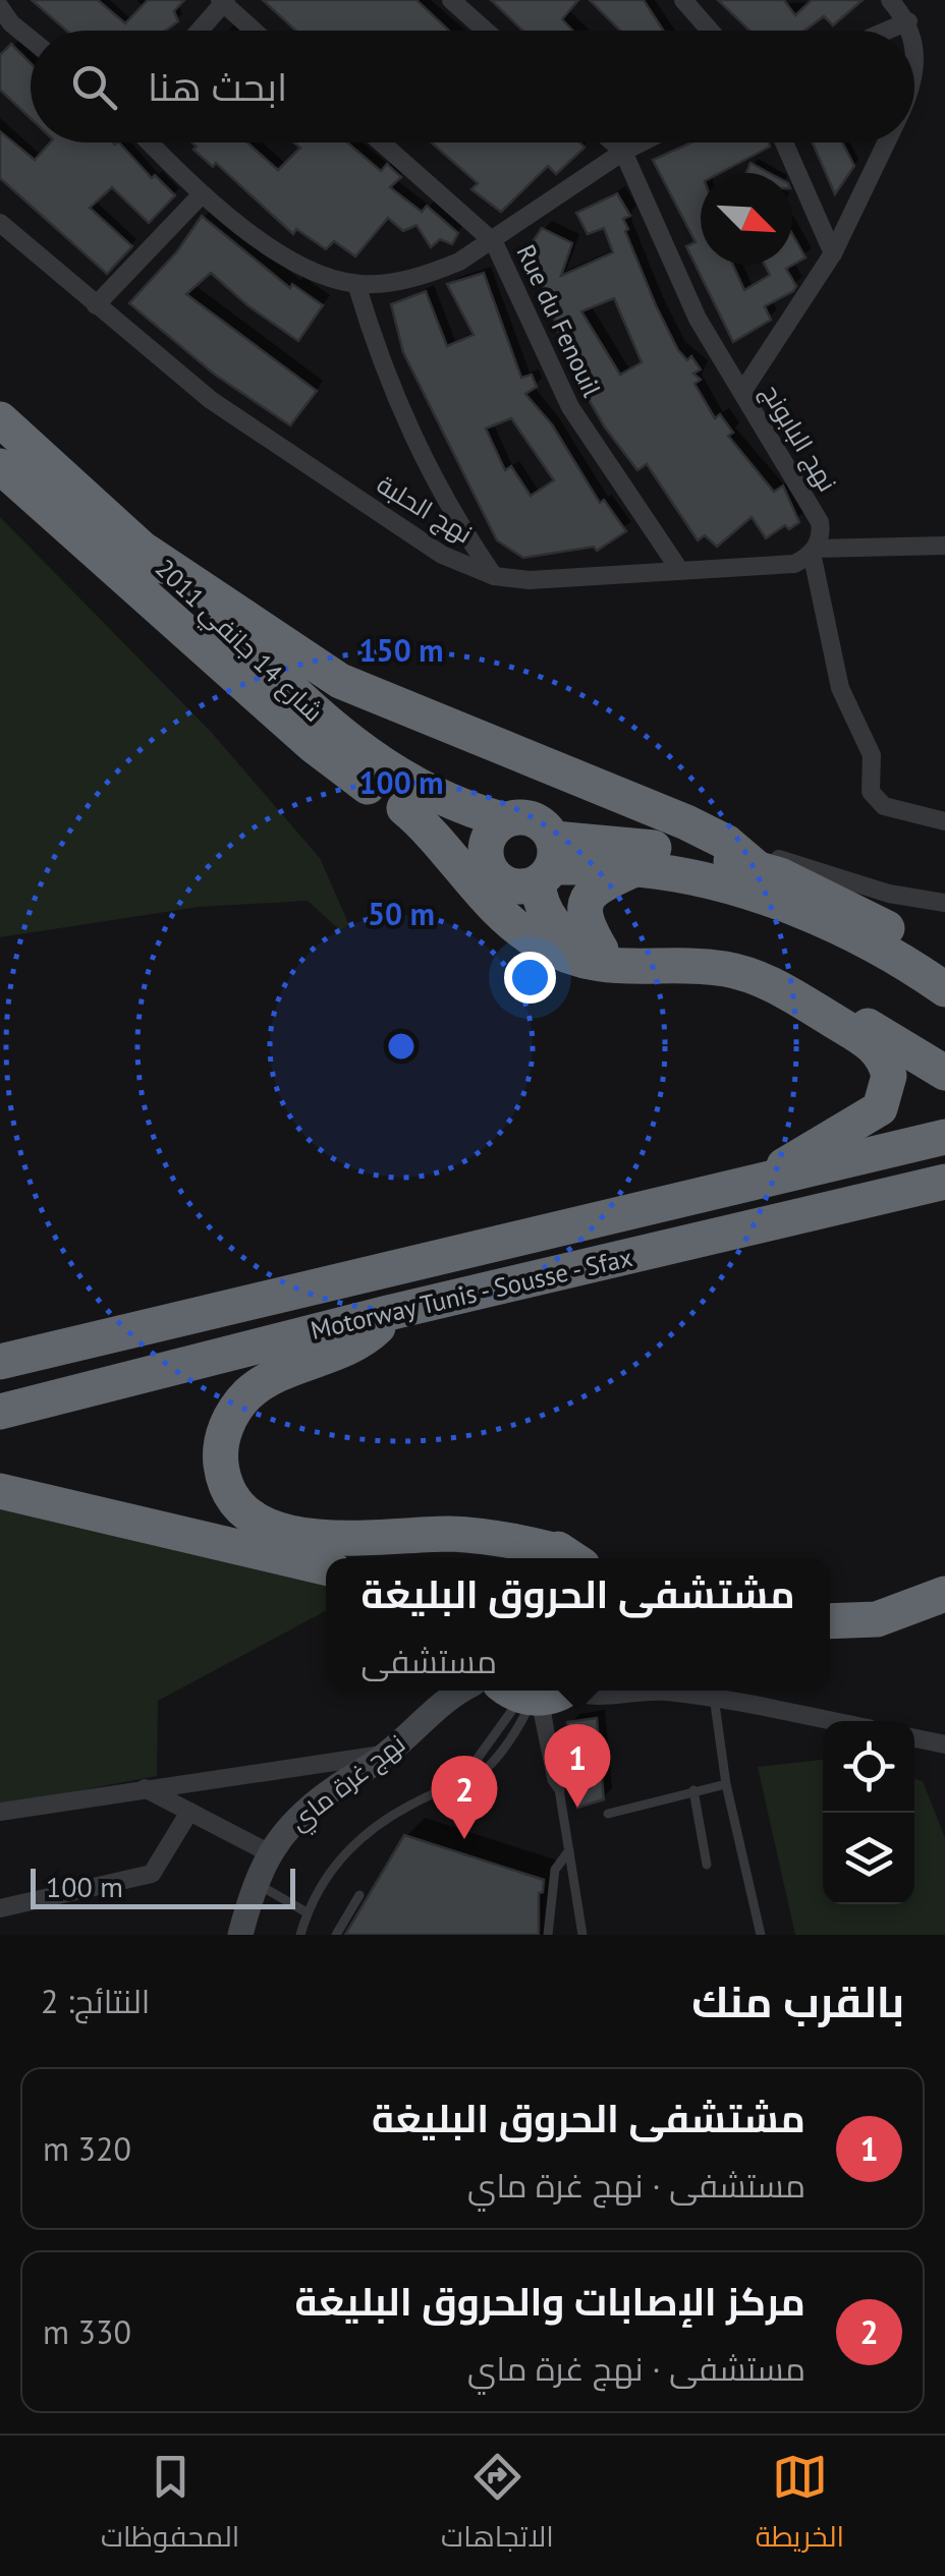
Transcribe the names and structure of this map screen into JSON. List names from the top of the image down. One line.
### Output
{"streets":{"highway":["شارع 14 جانفي 2011","Motorway Tunis - Sousse - Sfax"],"street":["Rue du Fenouil","نهج البابونج","نهج الحلبة","نهج غرة ماي"]},"scale_bar":"100 m","north":"bottom right","page":{"search":"ابحث هنا","popup":["مشتشفى الحروق البليغة","مستشفى"],"pins":["1","2"],"scale":"100 m","heading":["بالقرب منك","النتائج: 2"],"list":[{"mark":"1","name":"مشتشفى الحروق البليغة","note":"مستشفى · نهج غرة ماي","value":"320 m"},{"mark":"2","name":"مركز الإصابات والحروق البليغة","note":"مستشفى · نهج غرة ماي","value":"330 m"}],"nav":["الخريطة","الاتجاهات","المحفوظات"]},"rings":["150 m","100 m","50 m"]}
